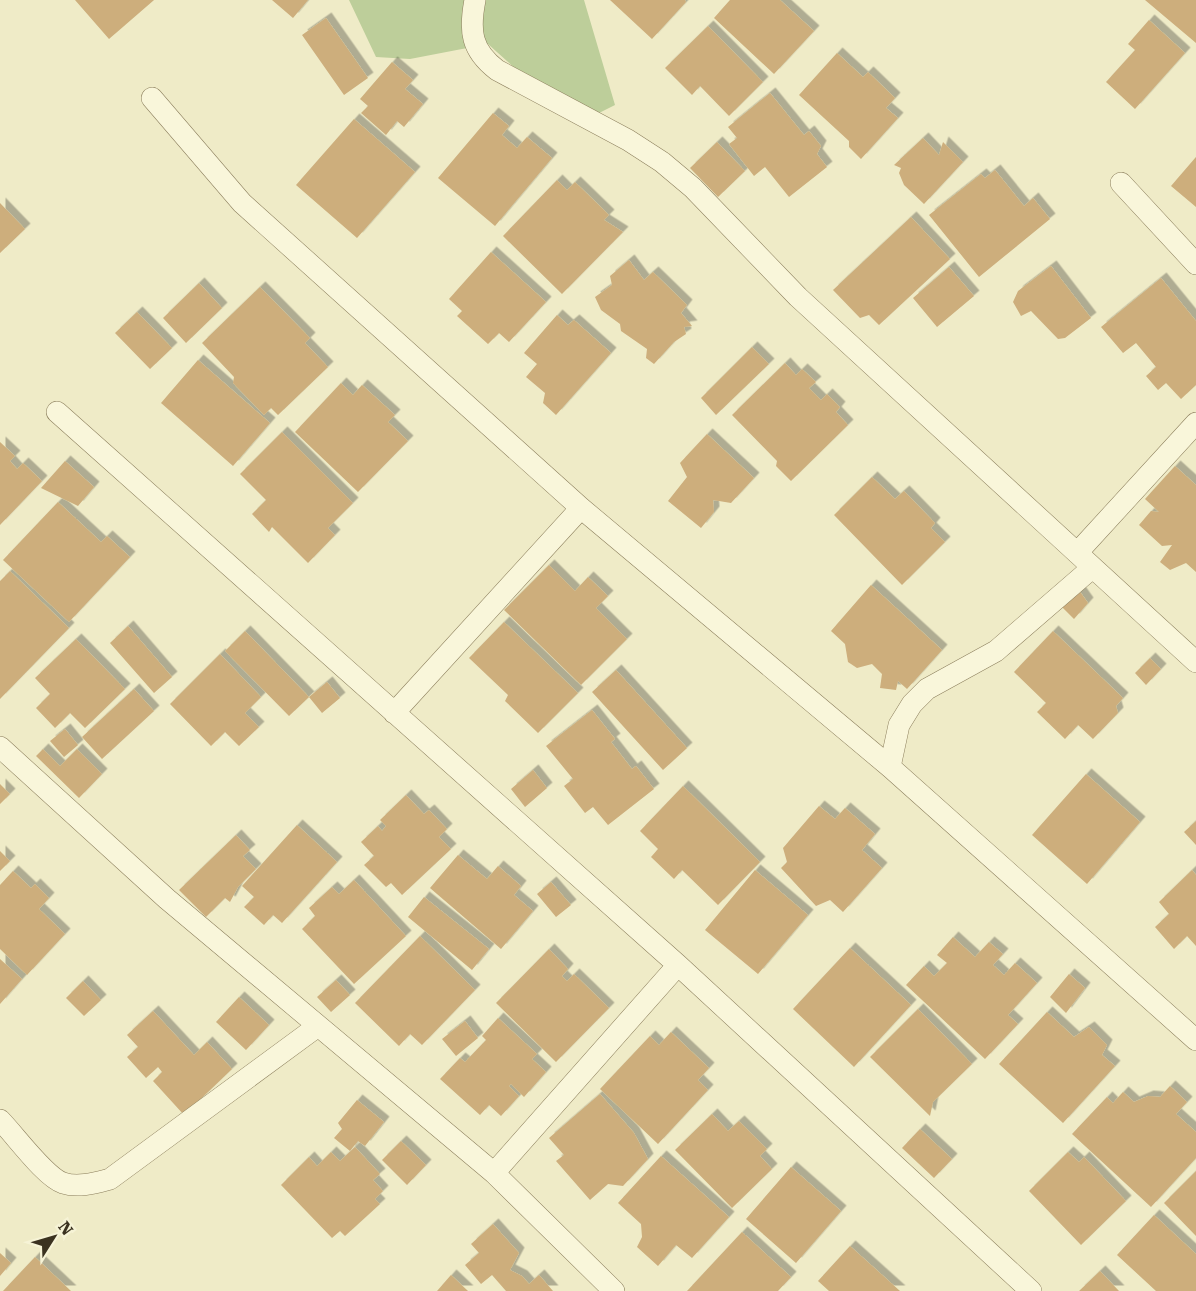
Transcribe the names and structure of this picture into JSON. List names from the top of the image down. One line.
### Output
{"north":"top right"}
